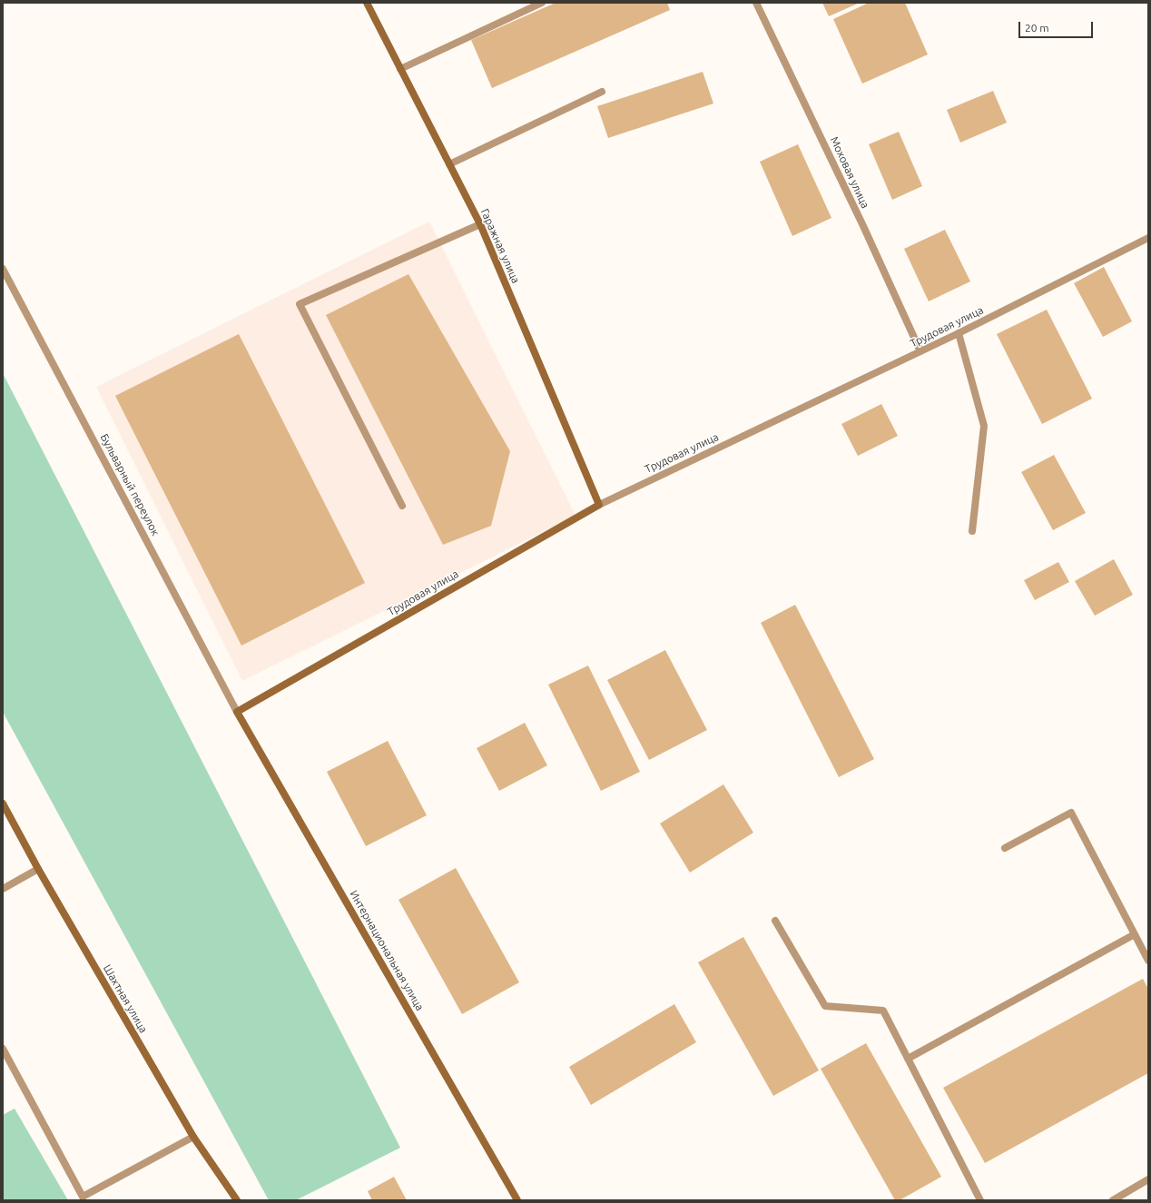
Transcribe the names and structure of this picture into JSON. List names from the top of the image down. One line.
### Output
{"streets":{"street":["Моховая улица","Гаражная улица","Трудовая улица","Бульварный переулок","Интернациональная улица","Шахтная улица"]},"crossings":[["Моховая улица","Трудовая улица"],["Гаражная улица","Трудовая улица"],["Трудовая улица","Бульварный переулок"],["Трудовая улица","Интернациональная улица"],["Бульварный переулок","Интернациональная улица"]],"scale_bar":"20 m"}
